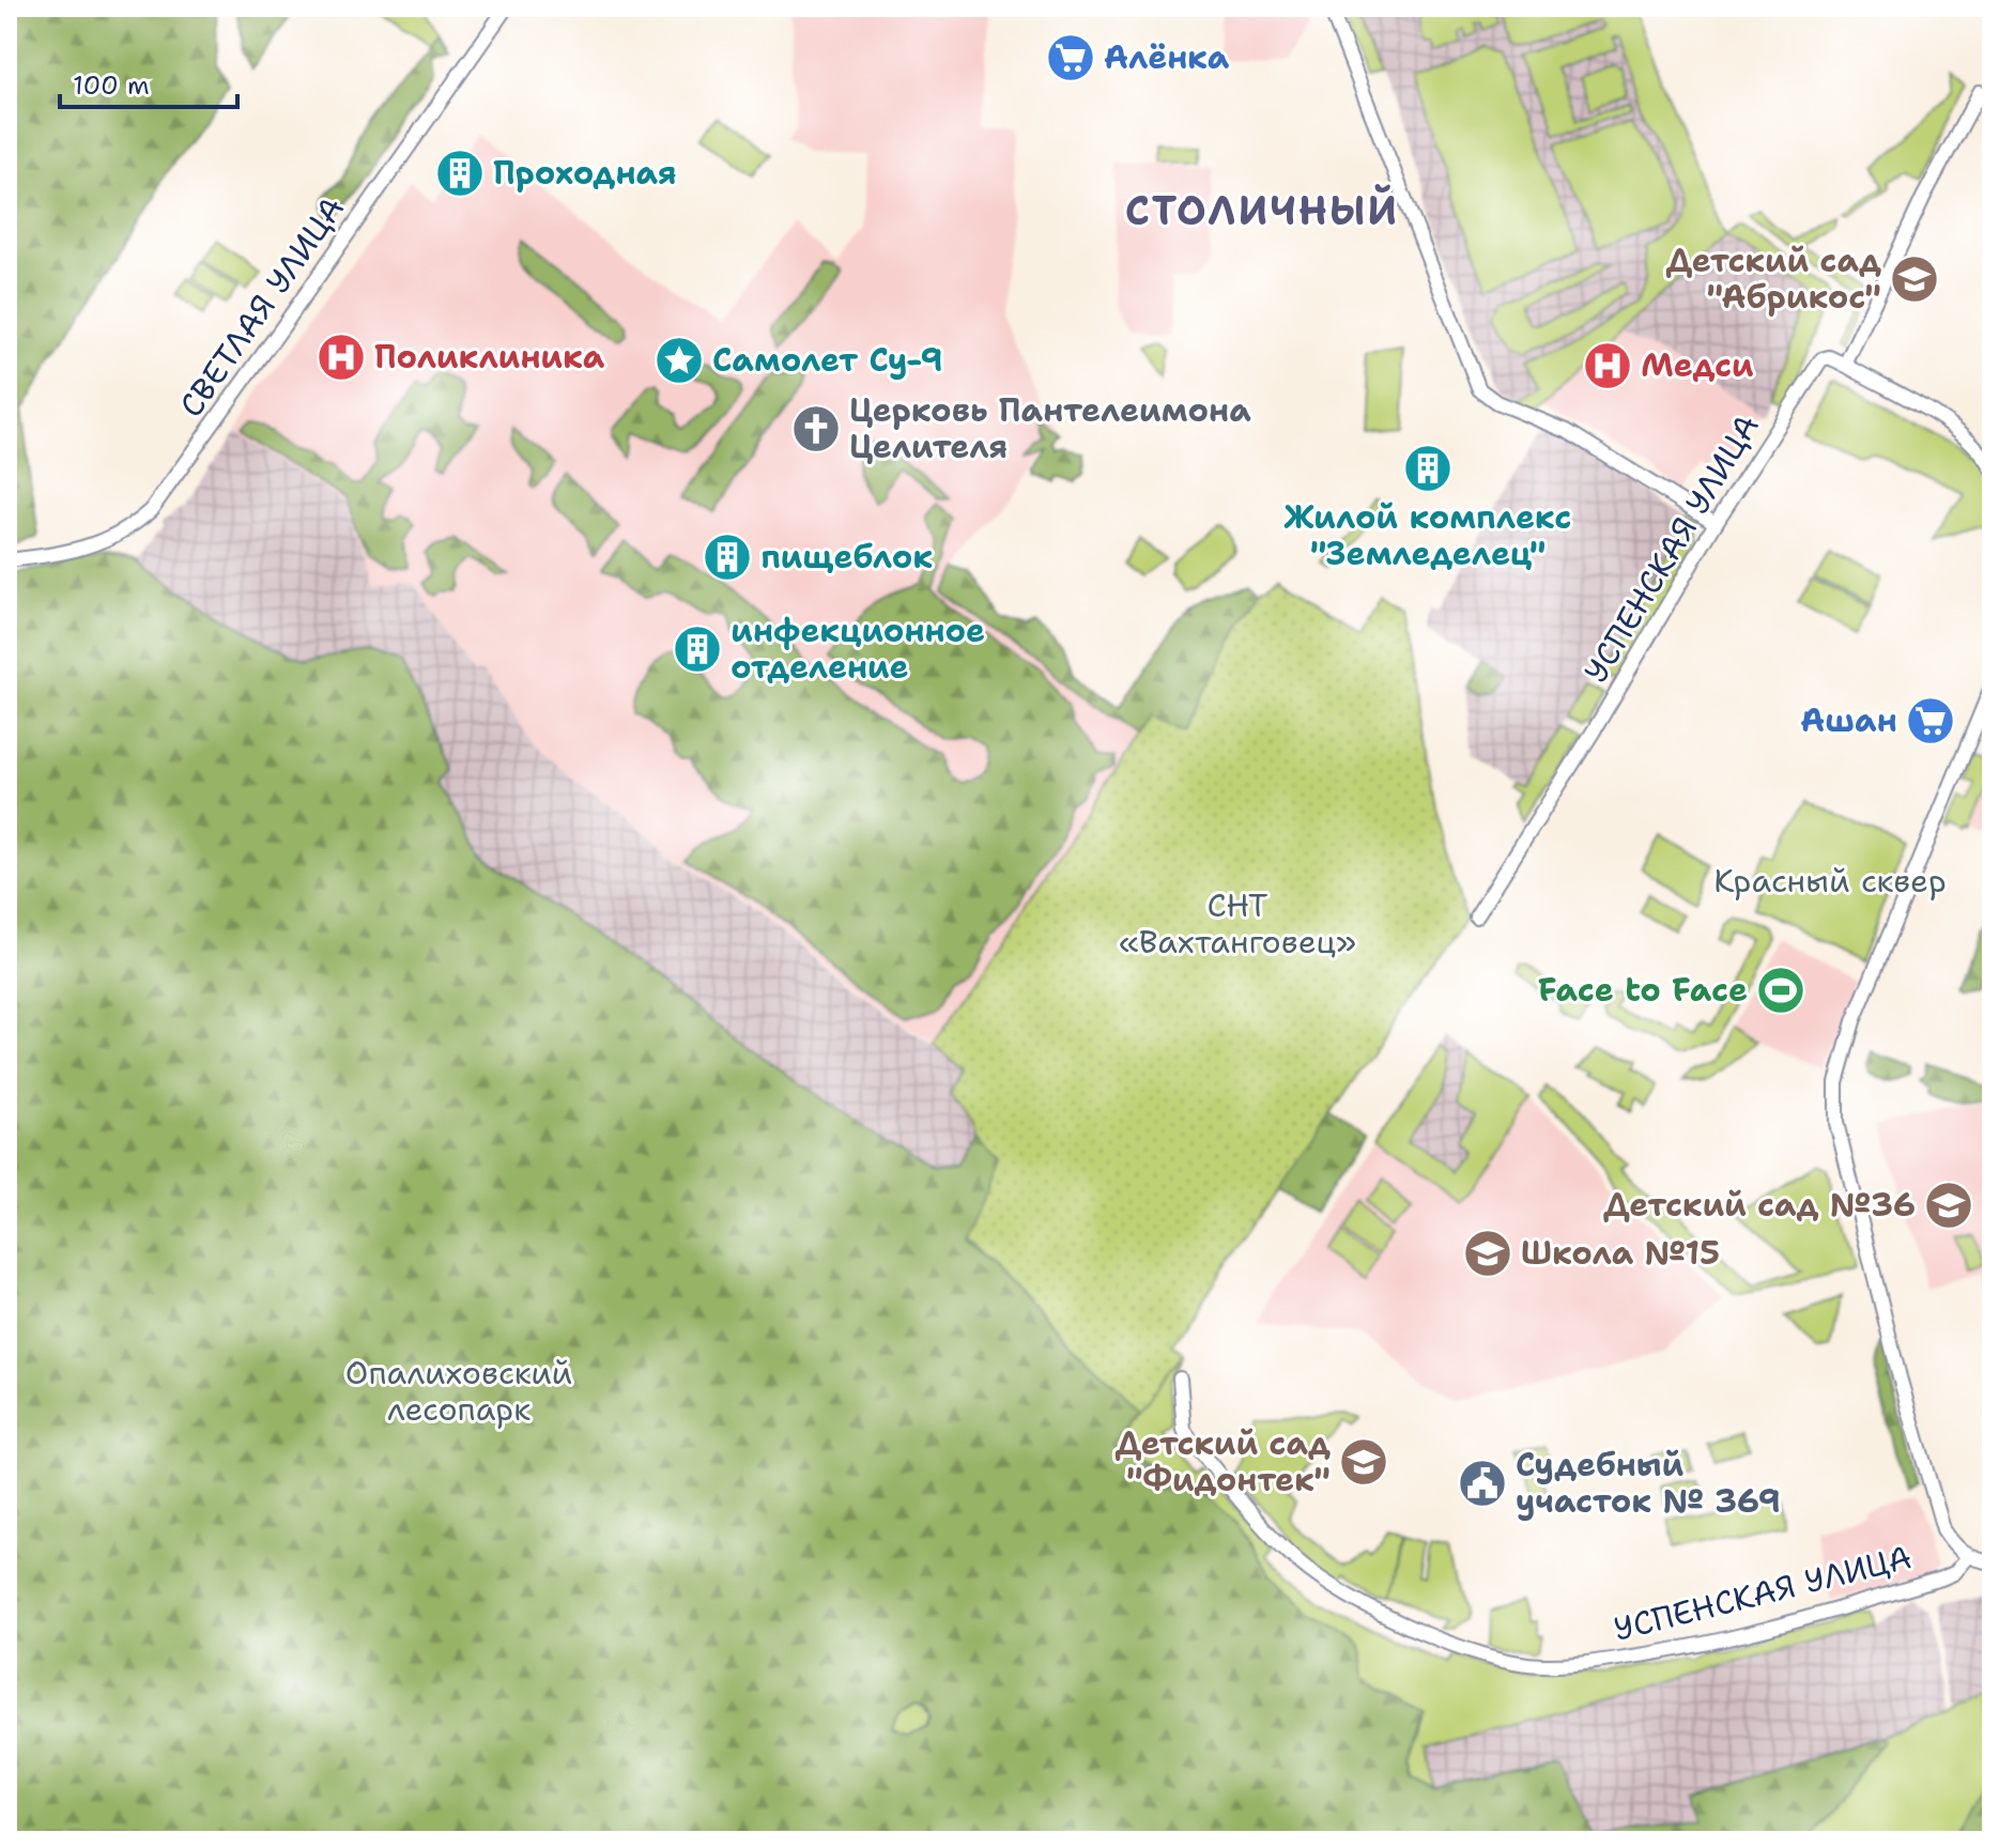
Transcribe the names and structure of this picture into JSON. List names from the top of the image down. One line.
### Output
{"streets":{"street":["СВЕТЛАЯ УЛИЦА","УСПЕНСКАЯ УЛИЦА"]},"districts":["СТОЛИЧНЫЙ"],"parks":["Красный сквер","СНТ «Вахтанговец»","Опалиховский лесопарк"],"places":{"supermarket":["Алёнка","Ашан"],"building":["Проходная","Жилой комплекс \"Земледелец\"","пищеблок","инфекционное отделение"],"school or university":["Детский сад \"Абрикос\"","Детский сад №36","Школа №15","Детский сад \"Фидонтек\""],"hospital":["Поликлиника","Медси"],"place":["Самолет Су-9"],"church":["Церковь Пантелеимона Целителя"],"sports":["Face to Face"],"public building":["Судебный участок № 369"]},"scale_bar":"100 m"}
